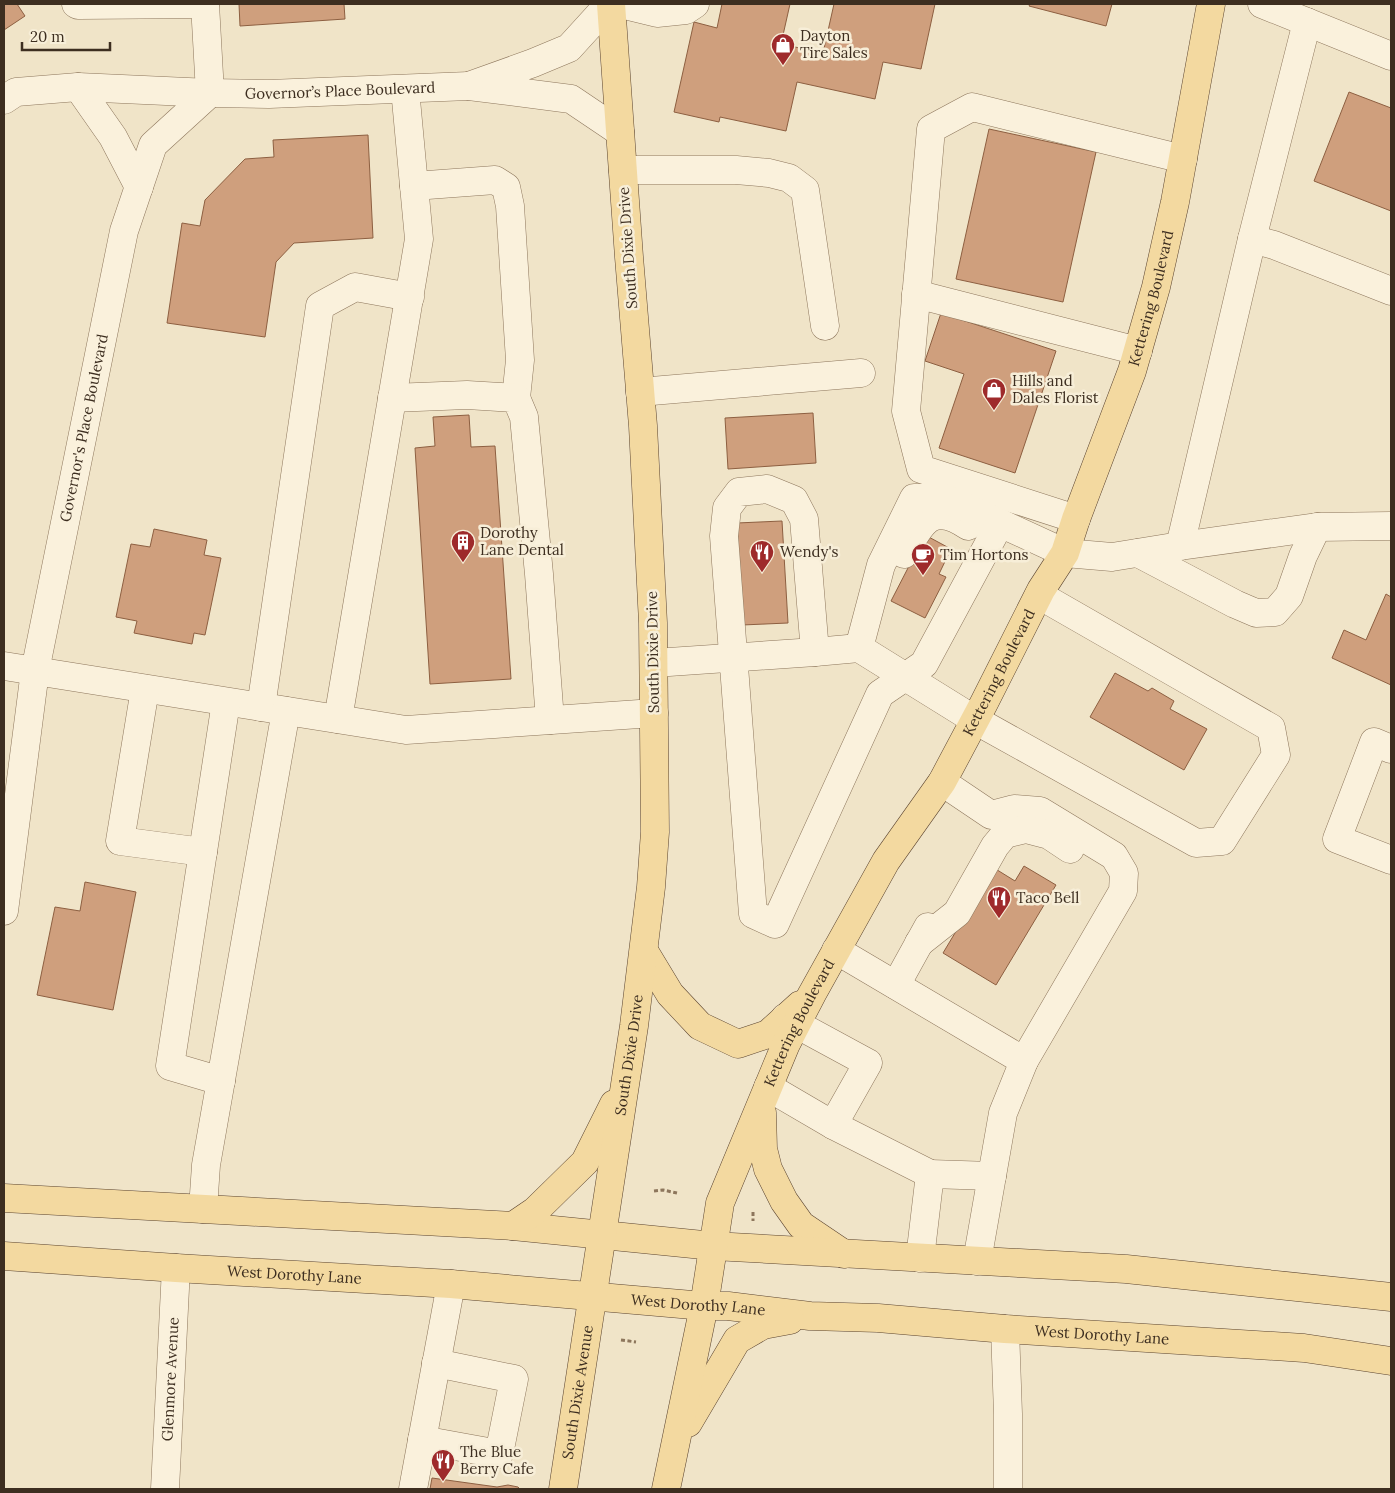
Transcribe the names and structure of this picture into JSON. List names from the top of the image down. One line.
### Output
{"streets":{"main road":["South Dixie Drive","Kettering Boulevard","West Dorothy Lane","South Dixie Avenue"],"street":["Governor’s Place Boulevard","Governor's Place Boulevard","Glenmore Avenue"]},"crossings":[["Governor’s Place Boulevard","South Dixie Drive"],["Governor’s Place Boulevard","Governor's Place Boulevard"],["South Dixie Drive","Kettering Boulevard"],["South Dixie Drive","West Dorothy Lane"],["South Dixie Drive","South Dixie Avenue"],["Kettering Boulevard","West Dorothy Lane"],["West Dorothy Lane","Glenmore Avenue"],["West Dorothy Lane","South Dixie Avenue"]],"places":{"shop":["Dayton Tire Sales","Hills and Dales Florist"],"building":["Dorothy Lane Dental"],"restaurant":["Wendy's","Taco Bell","The Blue Berry Cafe"],"cafe":["Tim Hortons"]},"scale_bar":"20 m"}
